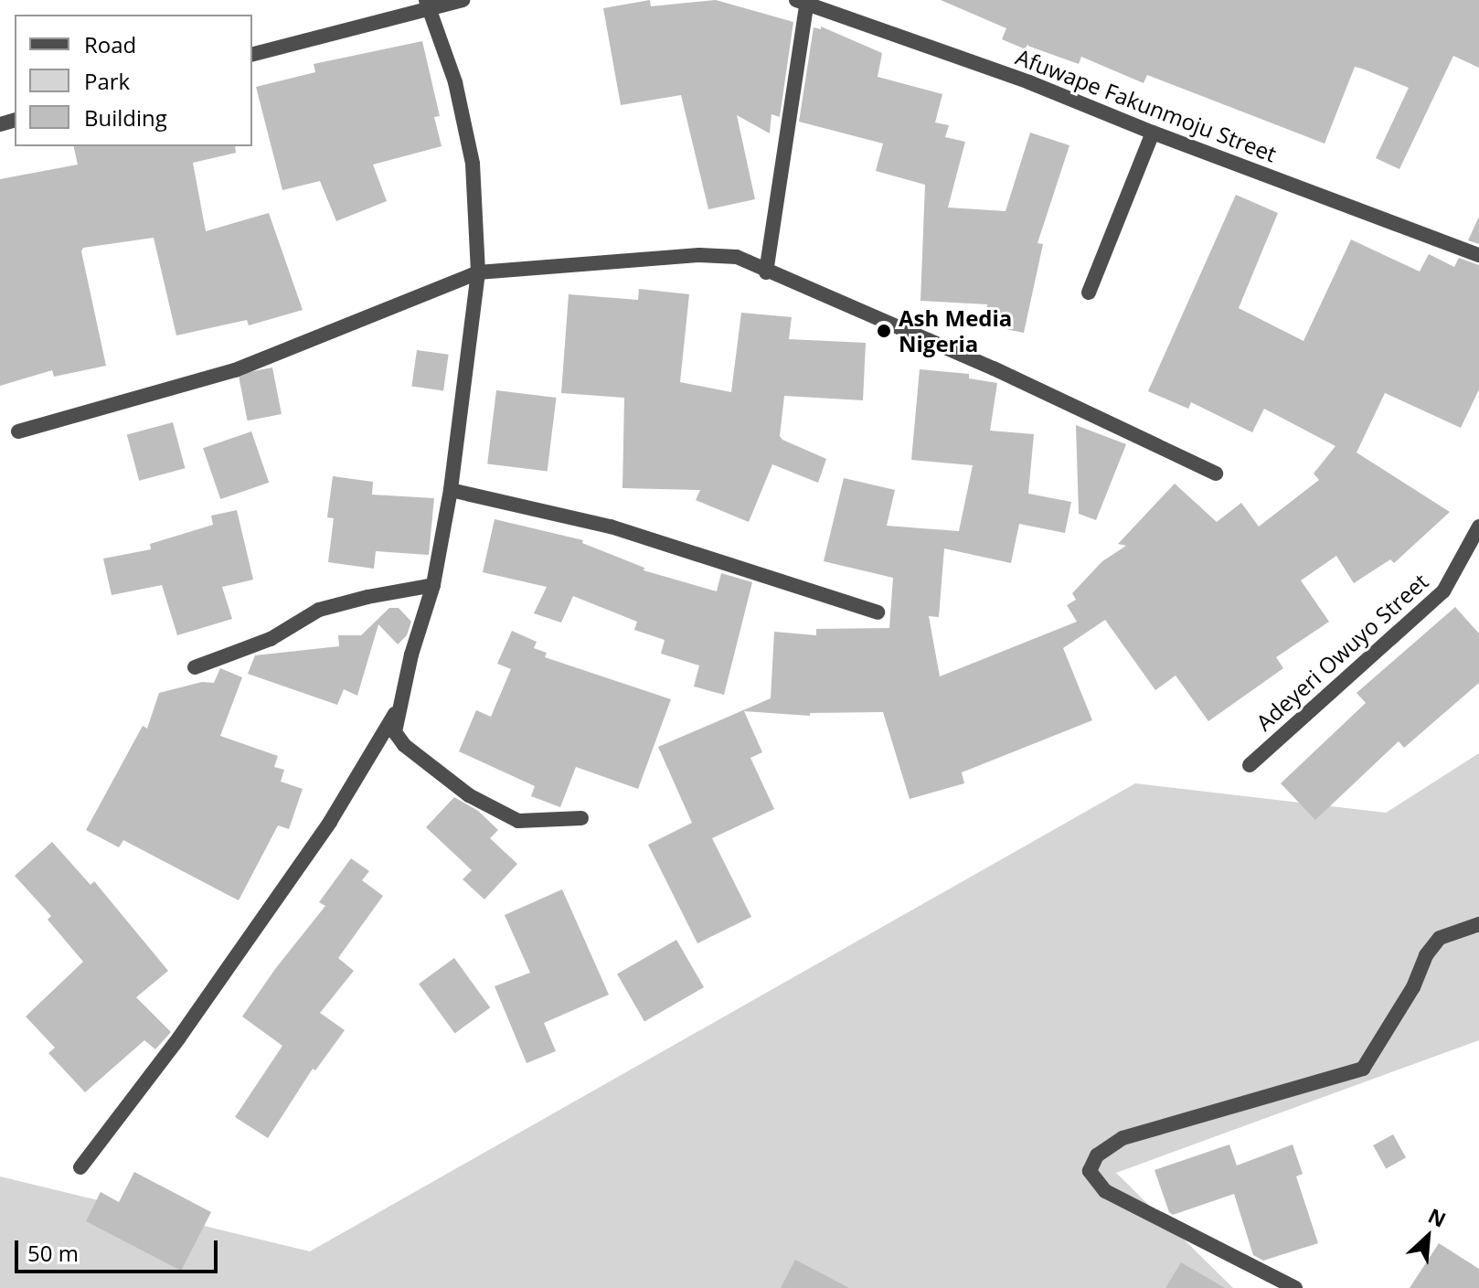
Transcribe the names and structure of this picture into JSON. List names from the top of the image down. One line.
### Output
{"streets":{"street":["Afuwape Fakunmoju Street","Adeyeri Owuyo Street"]},"places":["Ash Media Nigeria"],"legend":["Road","Park","Building"],"scale_bar":"50 m","north":"top right"}
